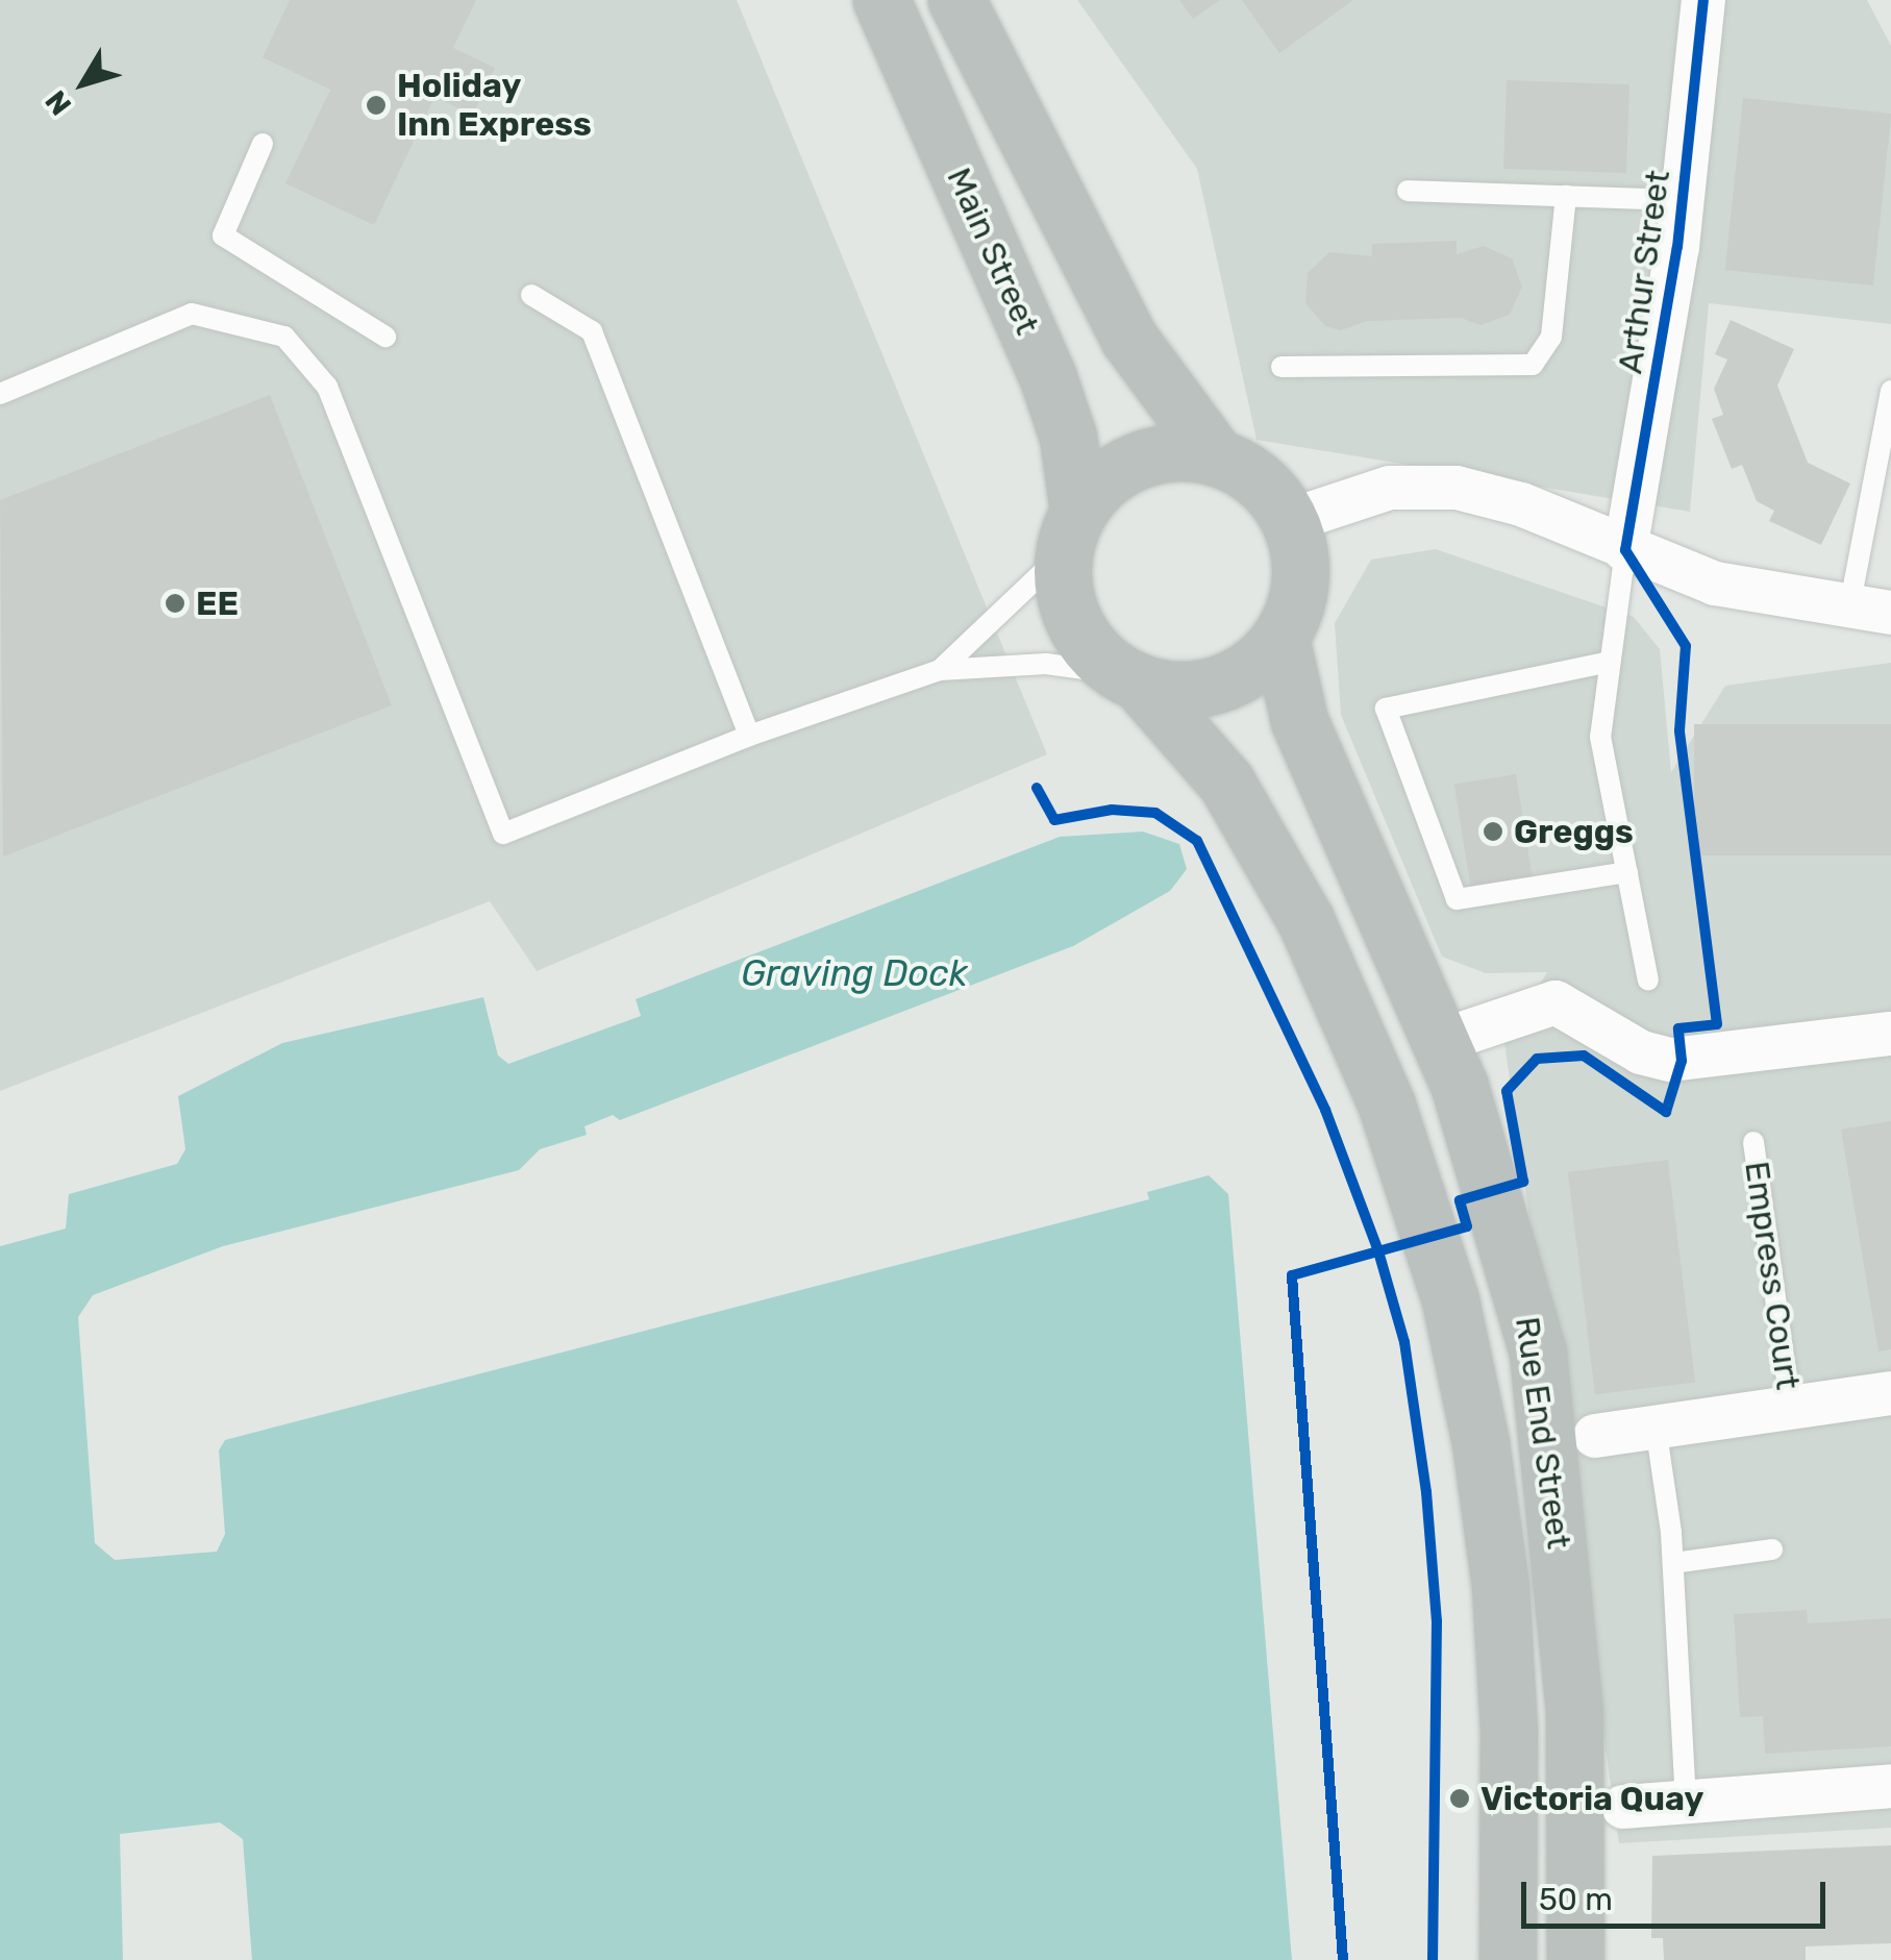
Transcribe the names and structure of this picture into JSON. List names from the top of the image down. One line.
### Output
{"streets":{"highway":["Main Street","Rue End Street"],"street":["Arthur Street"],"lane":["Empress Court"]},"crossings":[["Main Street","Rue End Street"]],"water":["Graving Dock"],"places":["Holiday Inn Express","EE","Greggs","Victoria Quay"],"scale_bar":"50 m","north":"bottom left"}
